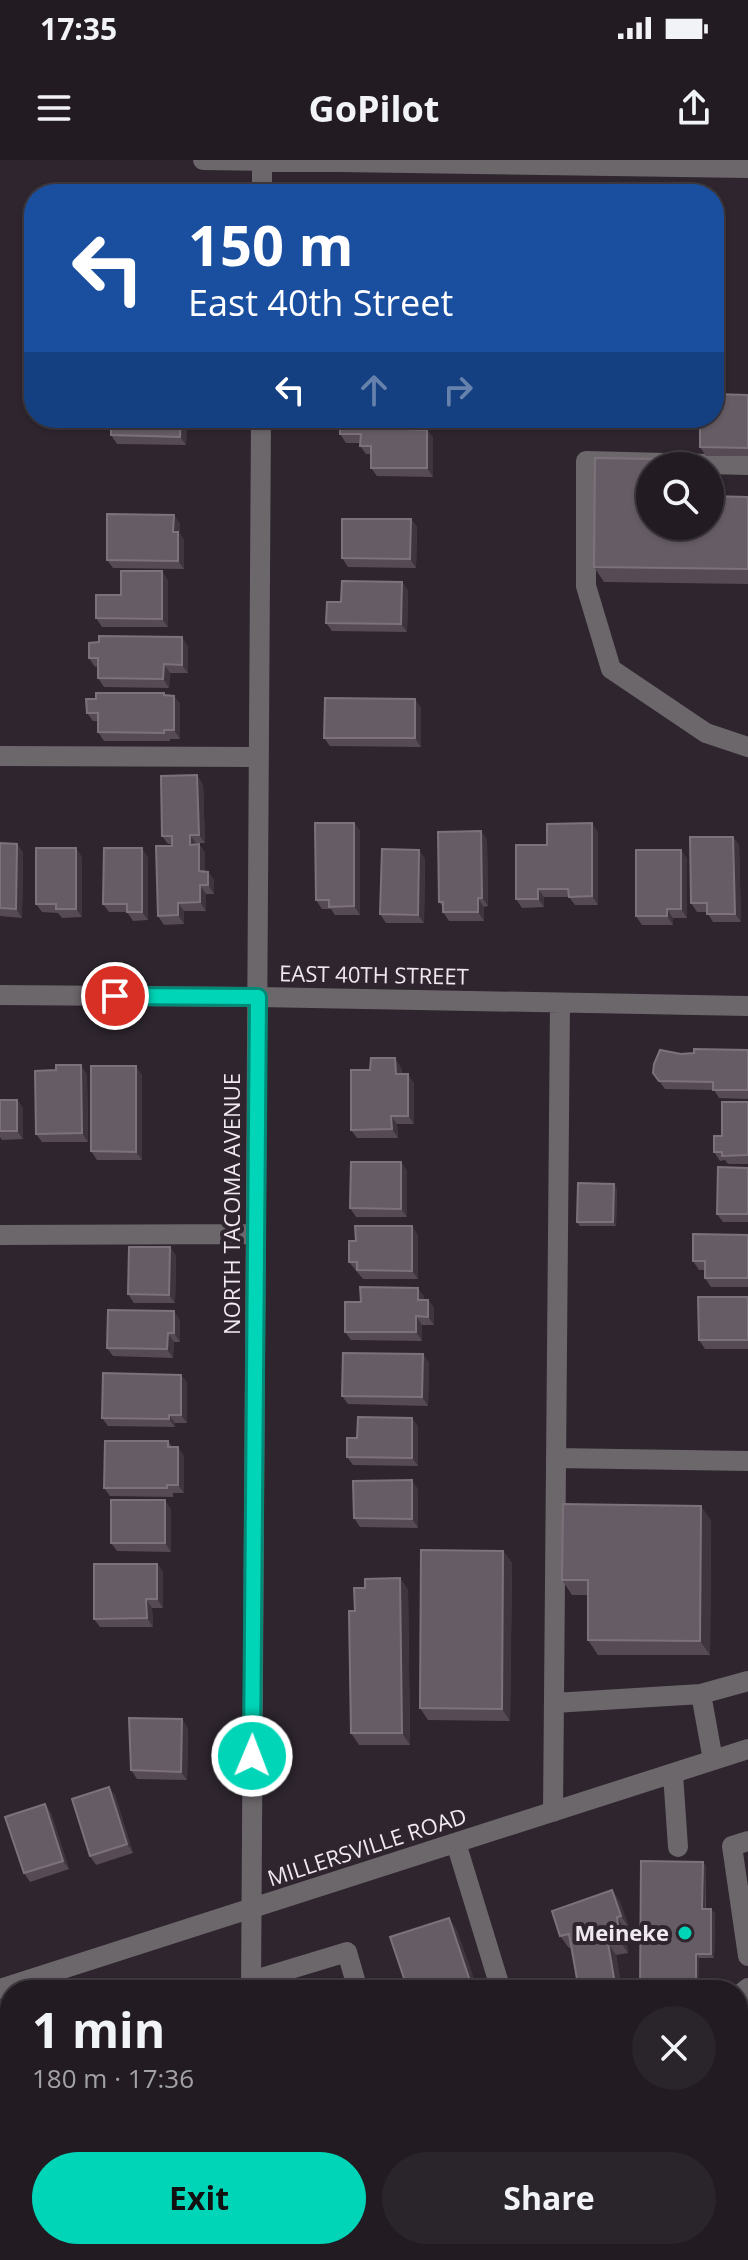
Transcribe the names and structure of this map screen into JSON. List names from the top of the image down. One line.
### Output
{"streets":{"street":["EAST 40TH STREET","NORTH TACOMA AVENUE","MILLERSVILLE ROAD"]},"crossings":[["EAST 40TH STREET","NORTH TACOMA AVENUE"],["NORTH TACOMA AVENUE","MILLERSVILLE ROAD"]],"places":["Meineke"],"page":{"status":"17:35","header":"GoPilot","turn":["150 m","East 40th Street"],"heading":["1 min","180 m · 17:36"],"buttons":["Exit","Share"]}}
